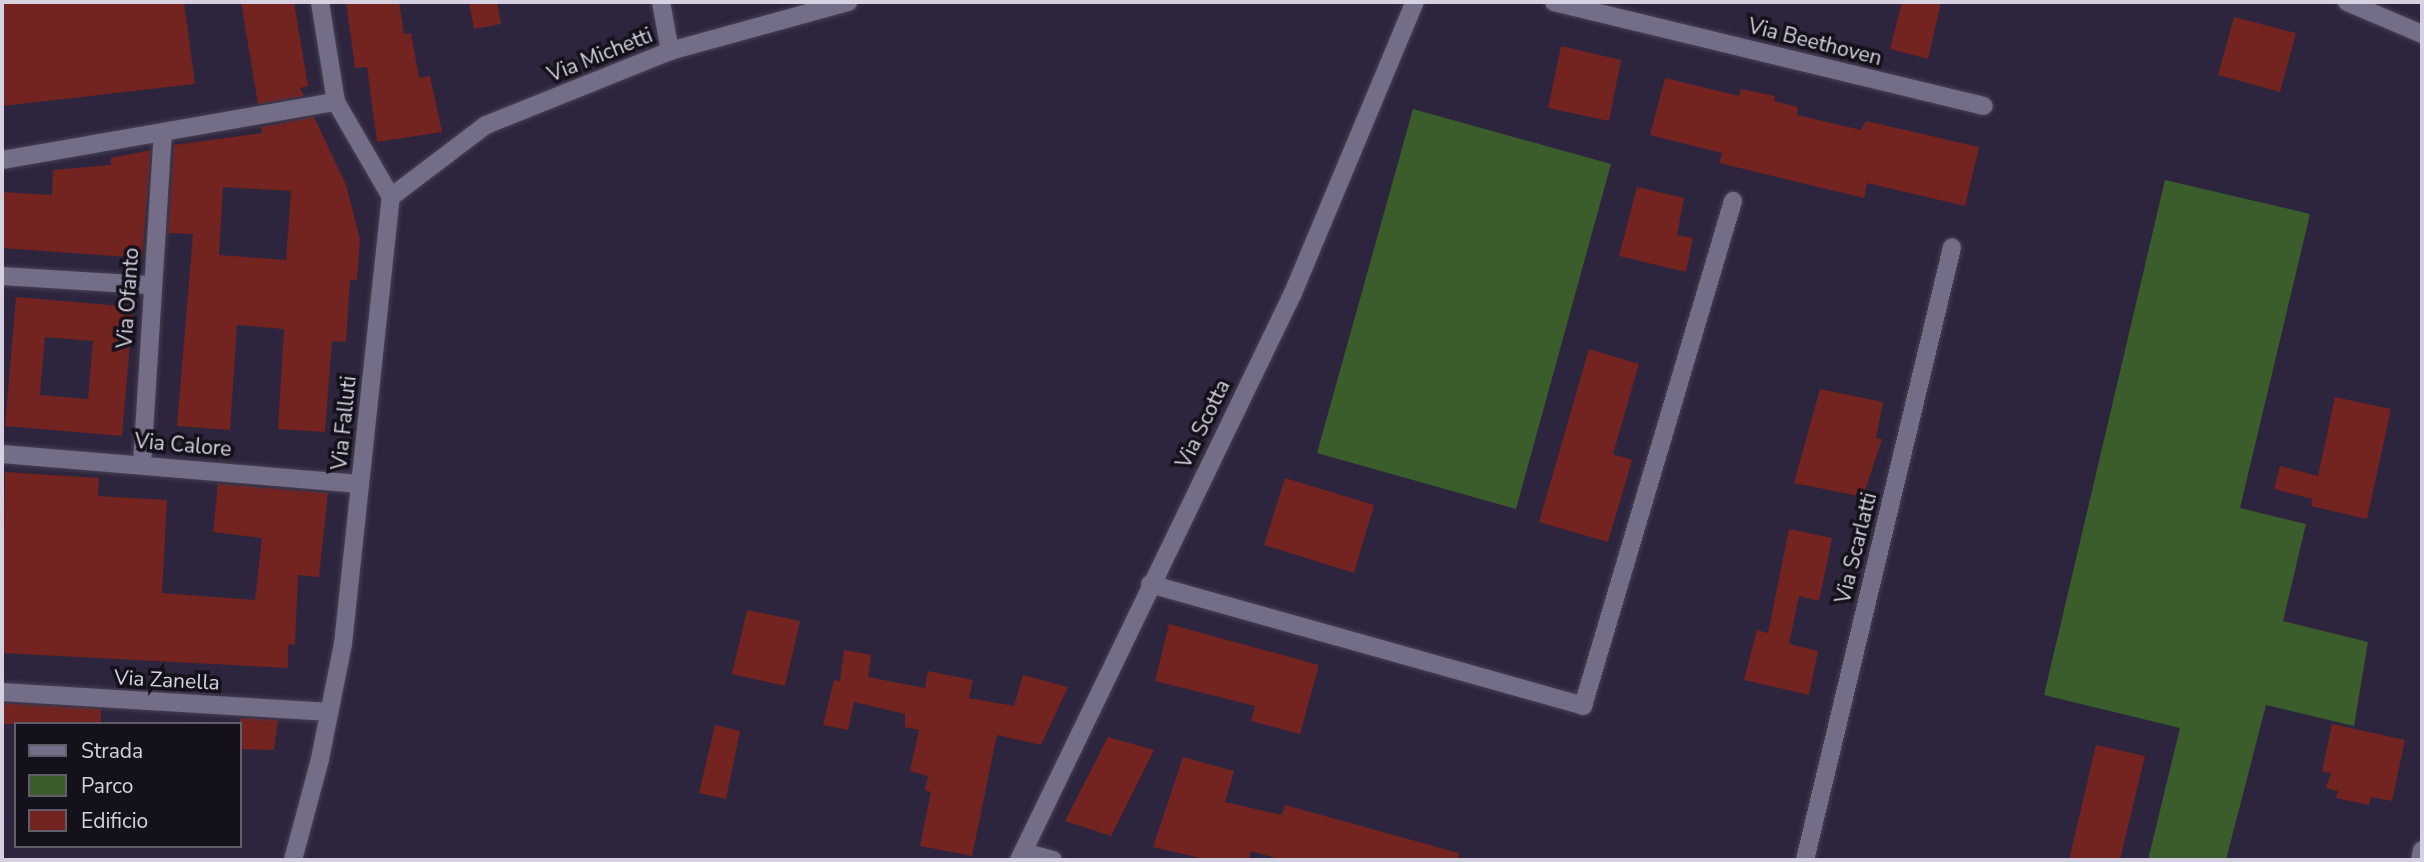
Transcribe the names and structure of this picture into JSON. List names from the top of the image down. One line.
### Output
{"streets":{"street":["Via Beethoven","Via Michetti","Via Ofanto","Via Falluti","Via Scotta","Via Calore","Via Scarlatti","Via Zanella"]},"crossings":[["Via Michetti","Via Falluti"],["Via Ofanto","Via Calore"],["Via Falluti","Via Calore"],["Via Falluti","Via Zanella"]],"legend":["Strada","Parco","Edificio"]}
